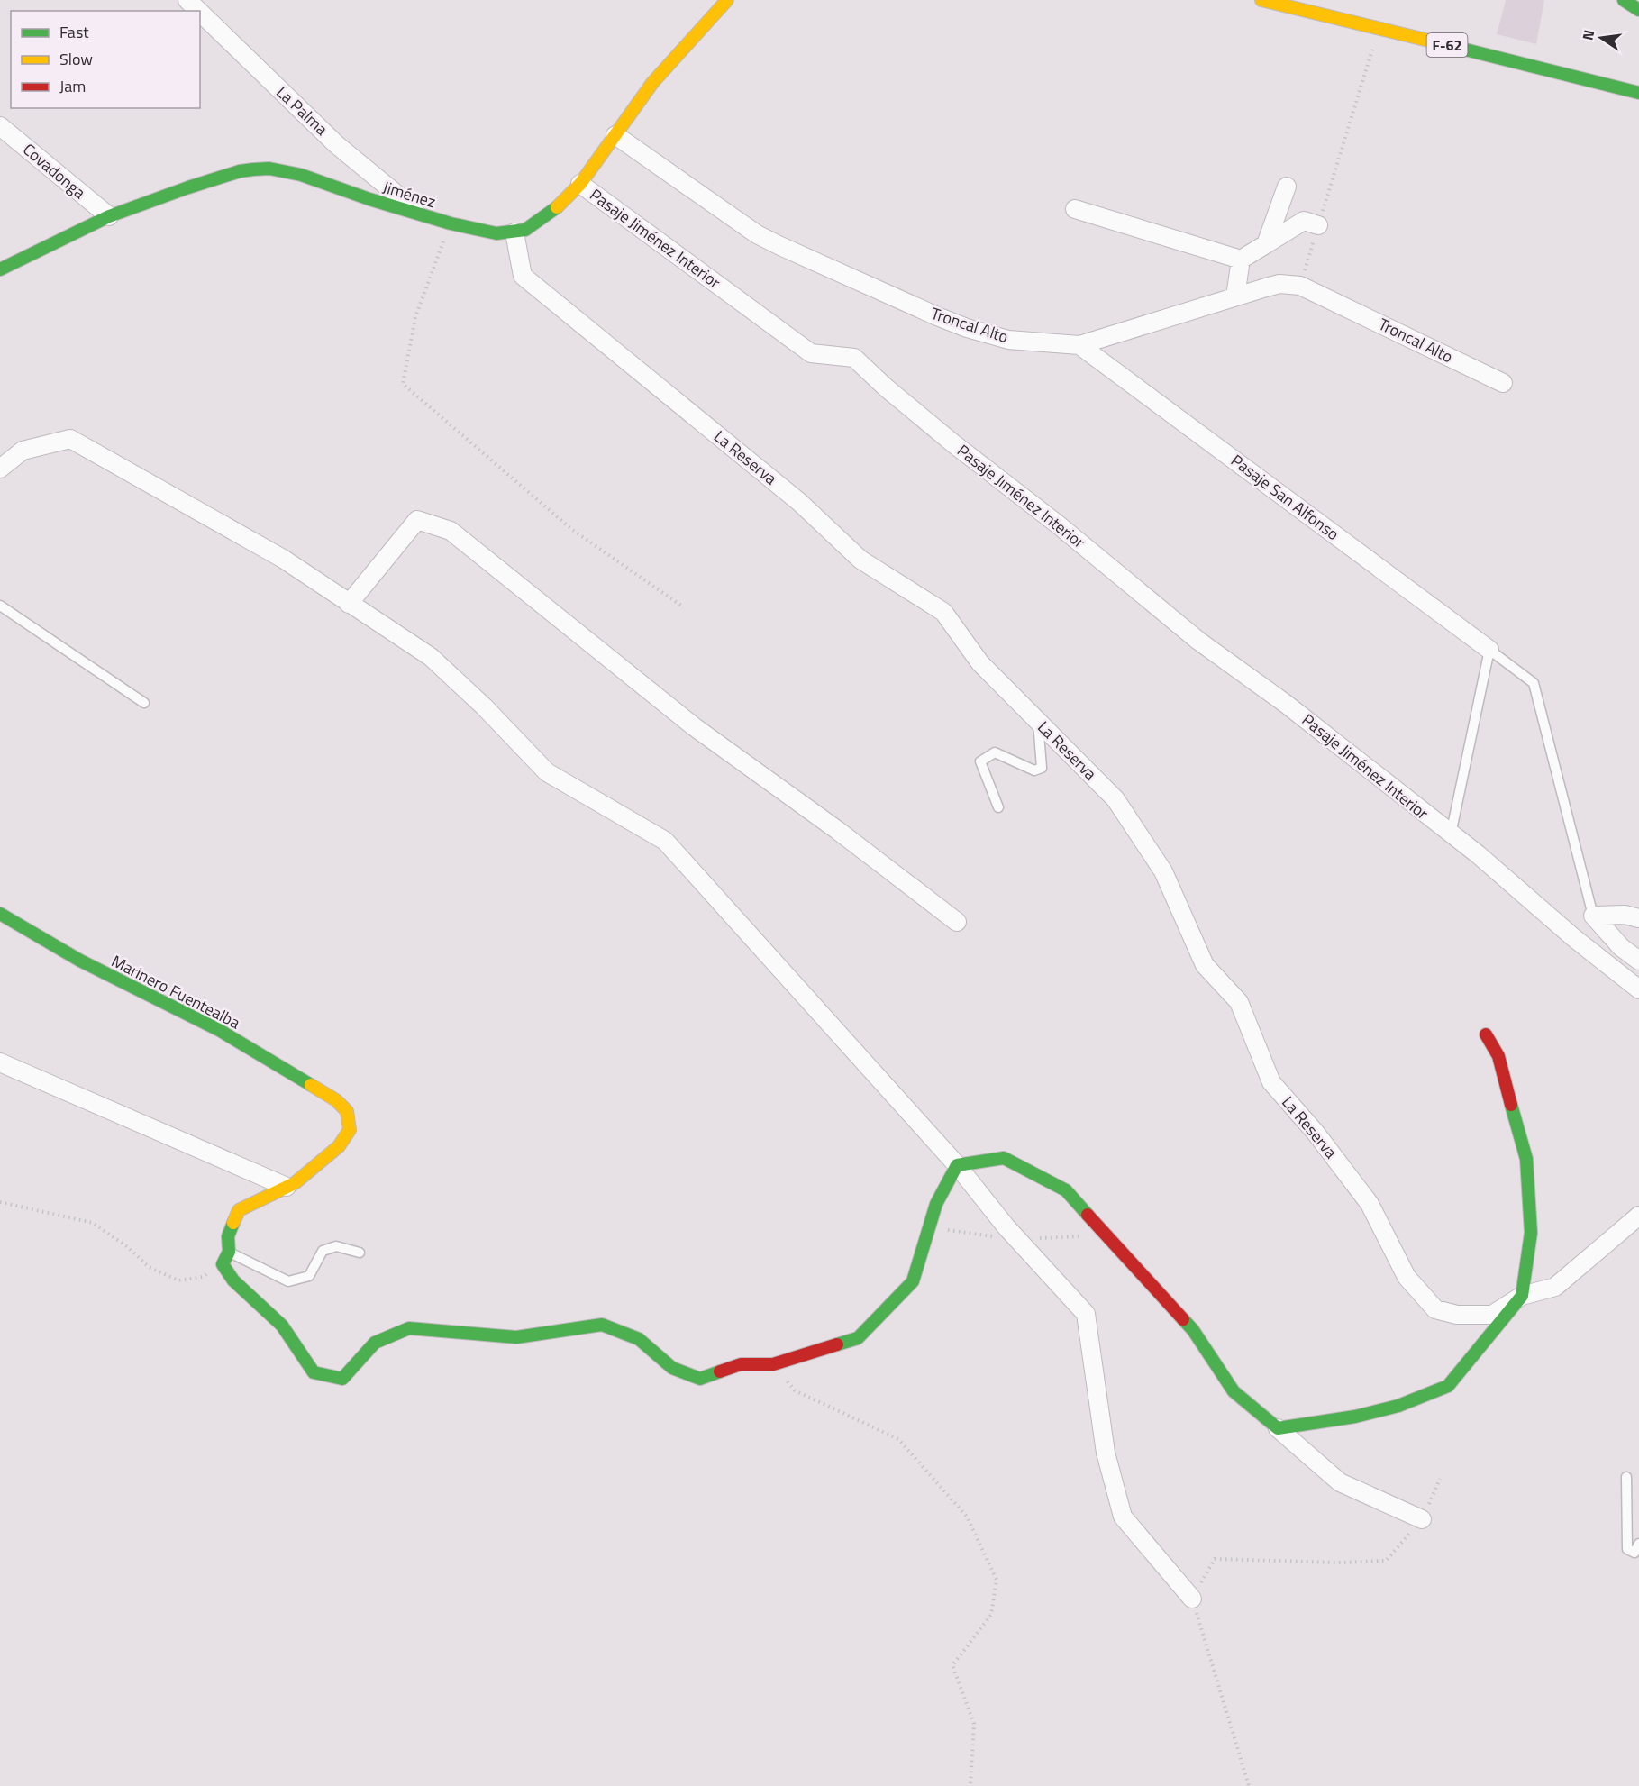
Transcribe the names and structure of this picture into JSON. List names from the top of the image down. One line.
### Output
{"streets":{"street":["F-62","La Palma","Covadonga","Jiménez","Pasaje Jiménez Interior","Troncal Alto","La Reserva","Pasaje San Alfonso","Marinero Fuentealba"]},"crossings":[["La Palma","Jiménez"],["Covadonga","Jiménez"],["Jiménez","Pasaje Jiménez Interior"],["Jiménez","Troncal Alto"],["Jiménez","La Reserva"],["Troncal Alto","Pasaje San Alfonso"]],"legend":["Fast","Slow","Jam"],"north":"left"}
